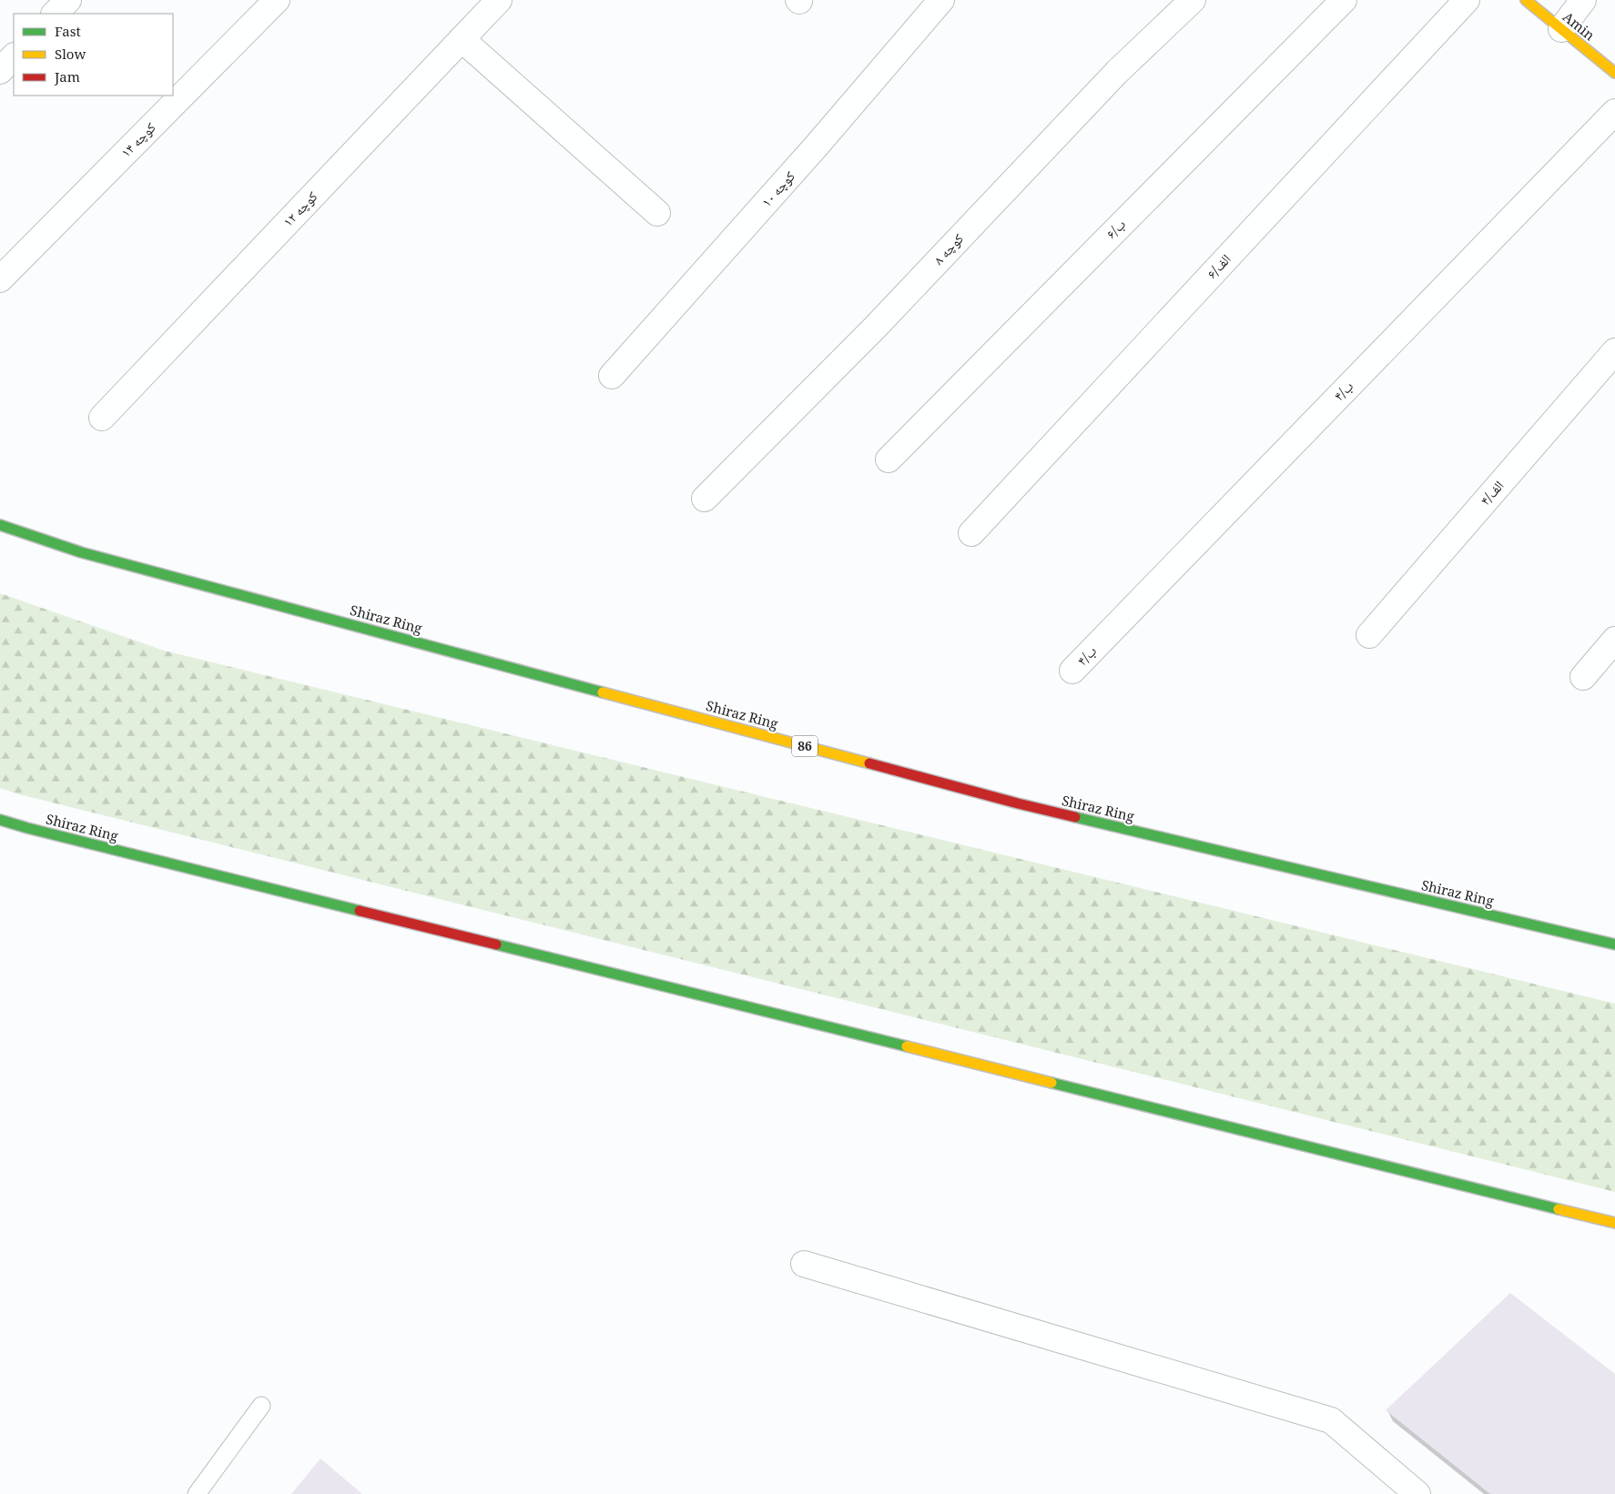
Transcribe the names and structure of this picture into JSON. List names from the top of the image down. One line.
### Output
{"streets":{"main road":["Amin","Shiraz Ring","86"],"street":["کوچه ۱۴","کوچه ۱۰","کوچه ۱۲","ب/۶","کوچه ۸","۶/الف","۴/ب","۴/الف"]},"legend":["Fast","Slow","Jam"]}
